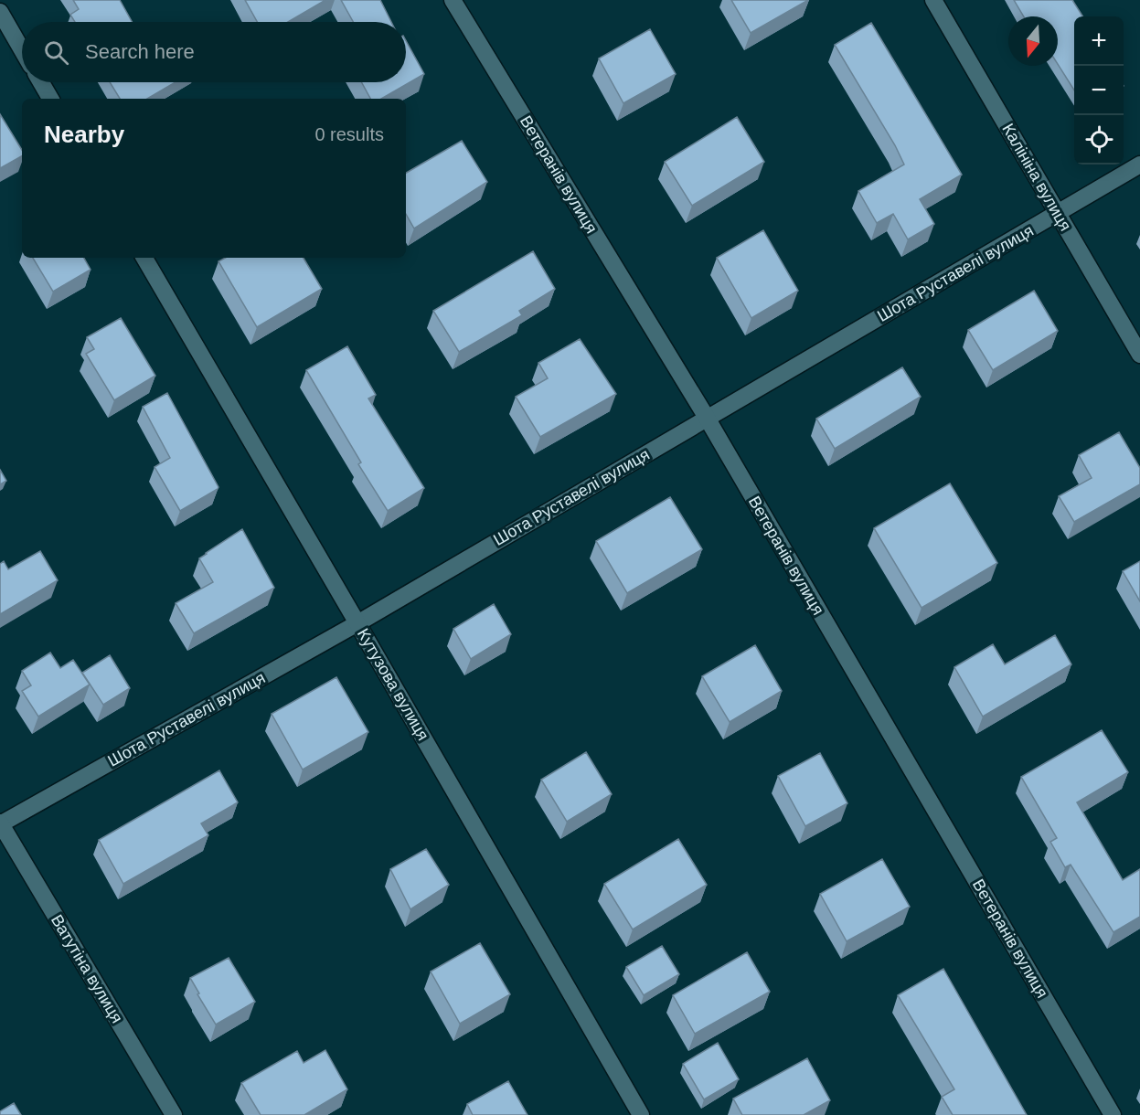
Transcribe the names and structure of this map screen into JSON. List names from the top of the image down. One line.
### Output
{"streets":{"street":["Ветеранів вулиця","Калініна вулиця","Шота Руставелі вулиця","Кутузова вулиця","Ватутіна вулиця"]},"crossings":[["Ветеранів вулиця","Шота Руставелі вулиця"],["Калініна вулиця","Шота Руставелі вулиця"],["Шота Руставелі вулиця","Кутузова вулиця"],["Шота Руставелі вулиця","Ватутіна вулиця"]],"north":"bottom","page":{"map_buttons":["+","−"],"search":"Search here","heading":["Nearby","0 results"]}}
